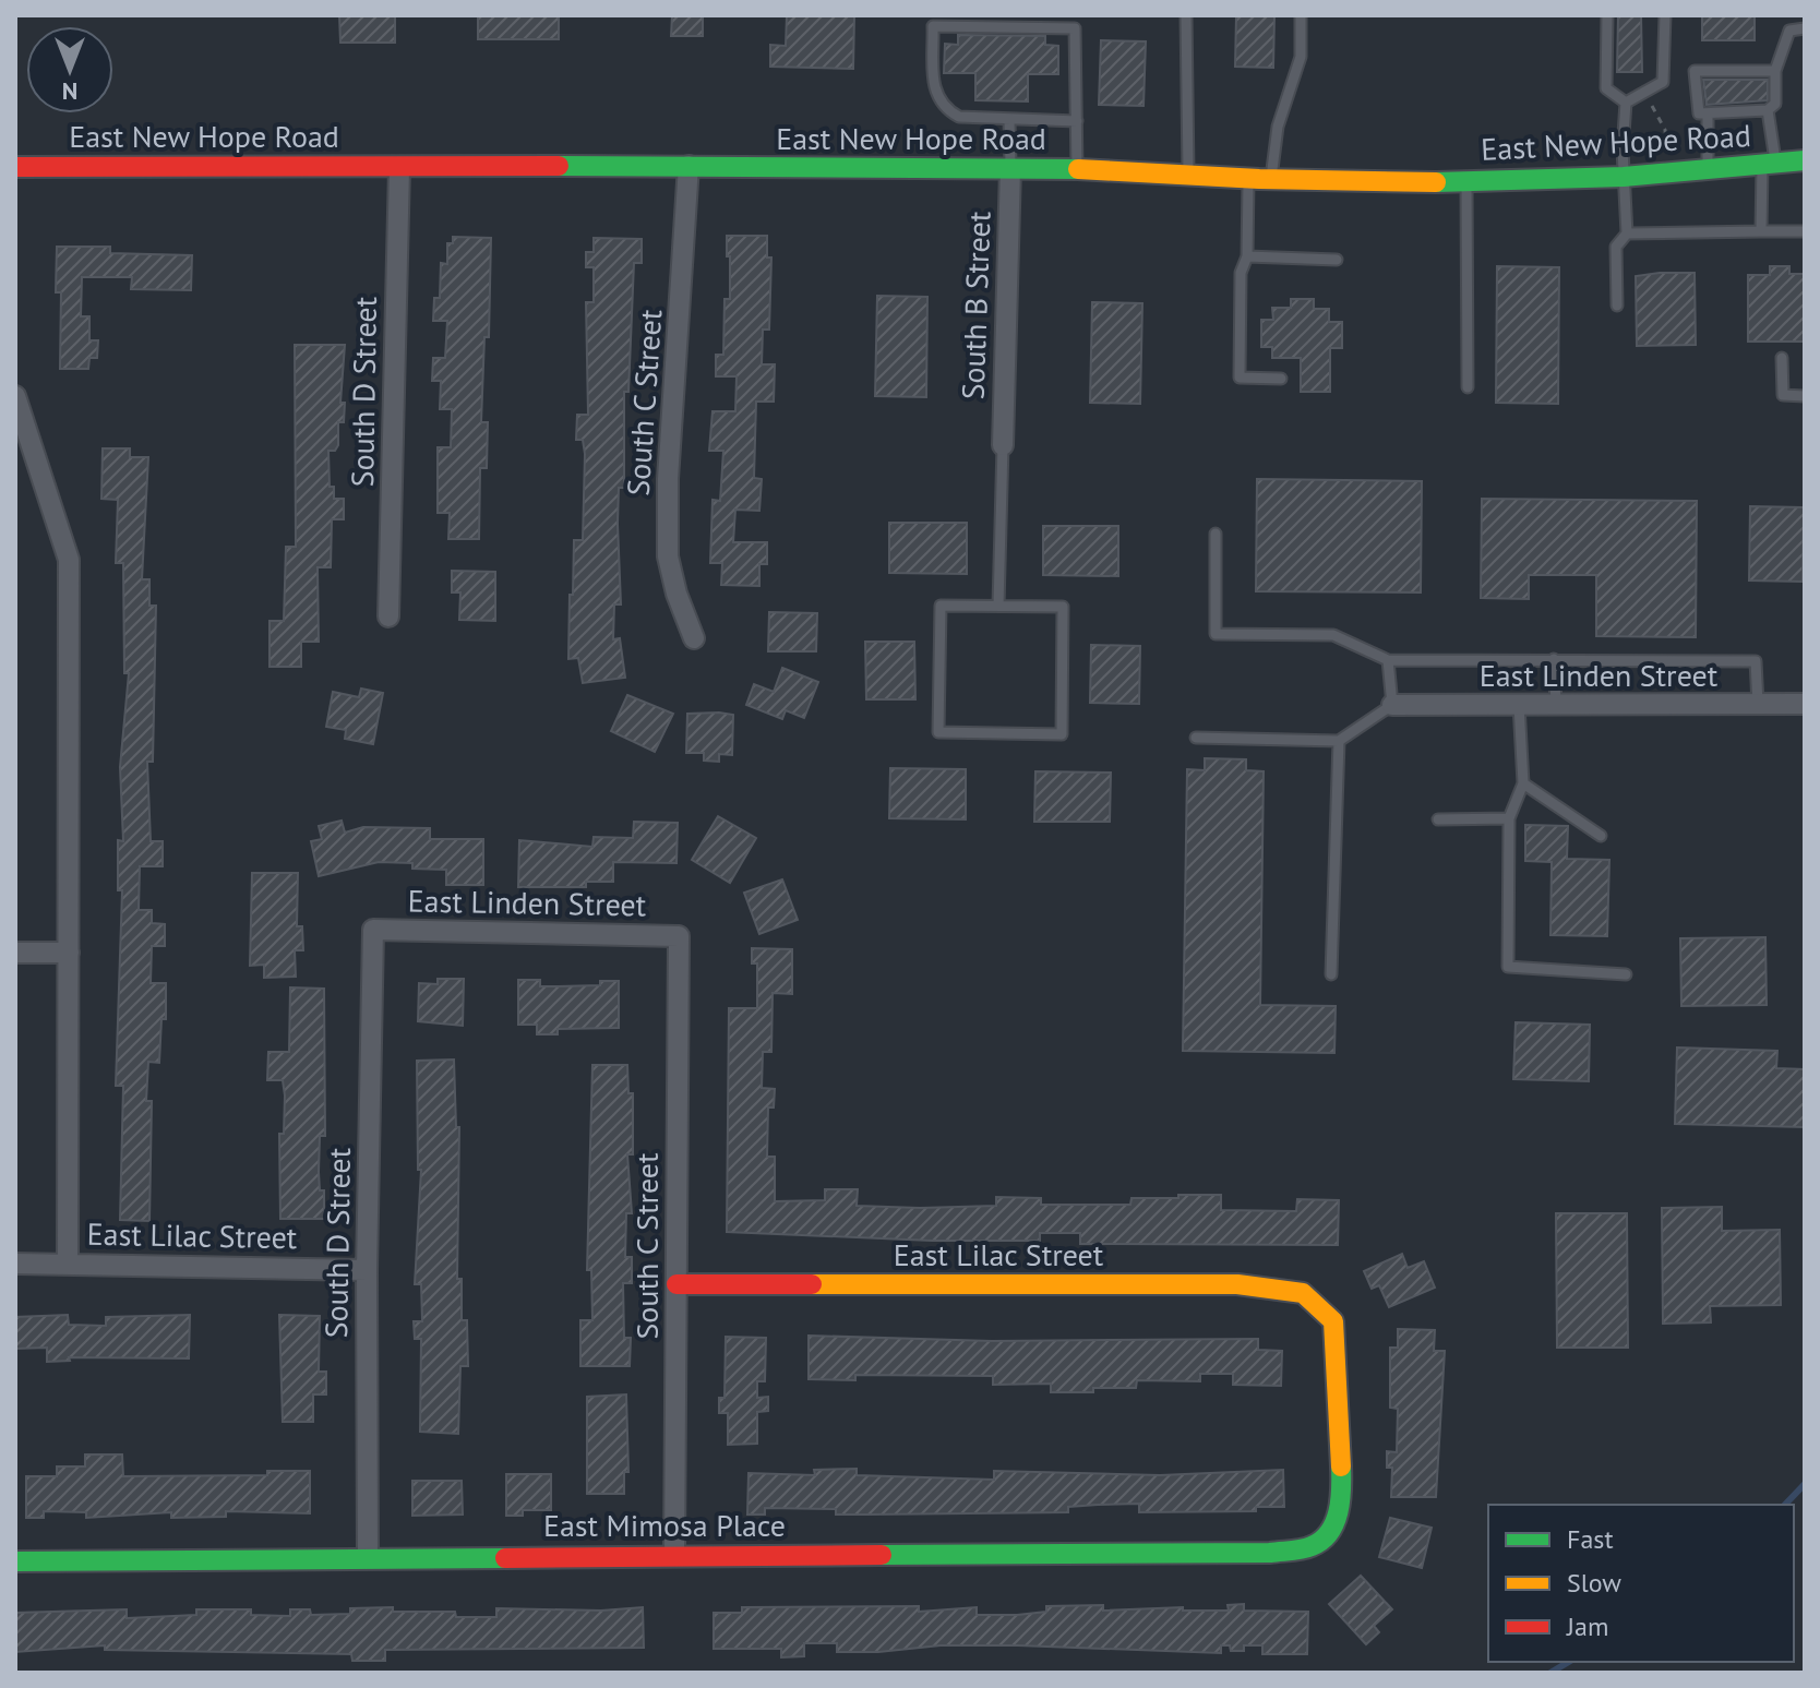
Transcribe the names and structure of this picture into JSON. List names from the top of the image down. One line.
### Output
{"streets":{"street":["East New Hope Road","South B Street","South D Street","South C Street","East Linden Street","East Lilac Street","East Mimosa Place"]},"crossings":[["East New Hope Road","South B Street"],["East New Hope Road","South D Street"],["East New Hope Road","South C Street"],["South D Street","East Linden Street"],["South D Street","East Lilac Street"],["South D Street","East Mimosa Place"],["South C Street","East Linden Street"],["South C Street","East Lilac Street"],["South C Street","East Mimosa Place"],["East Lilac Street","East Mimosa Place"]],"legend":["Fast","Slow","Jam"],"north":"bottom"}
